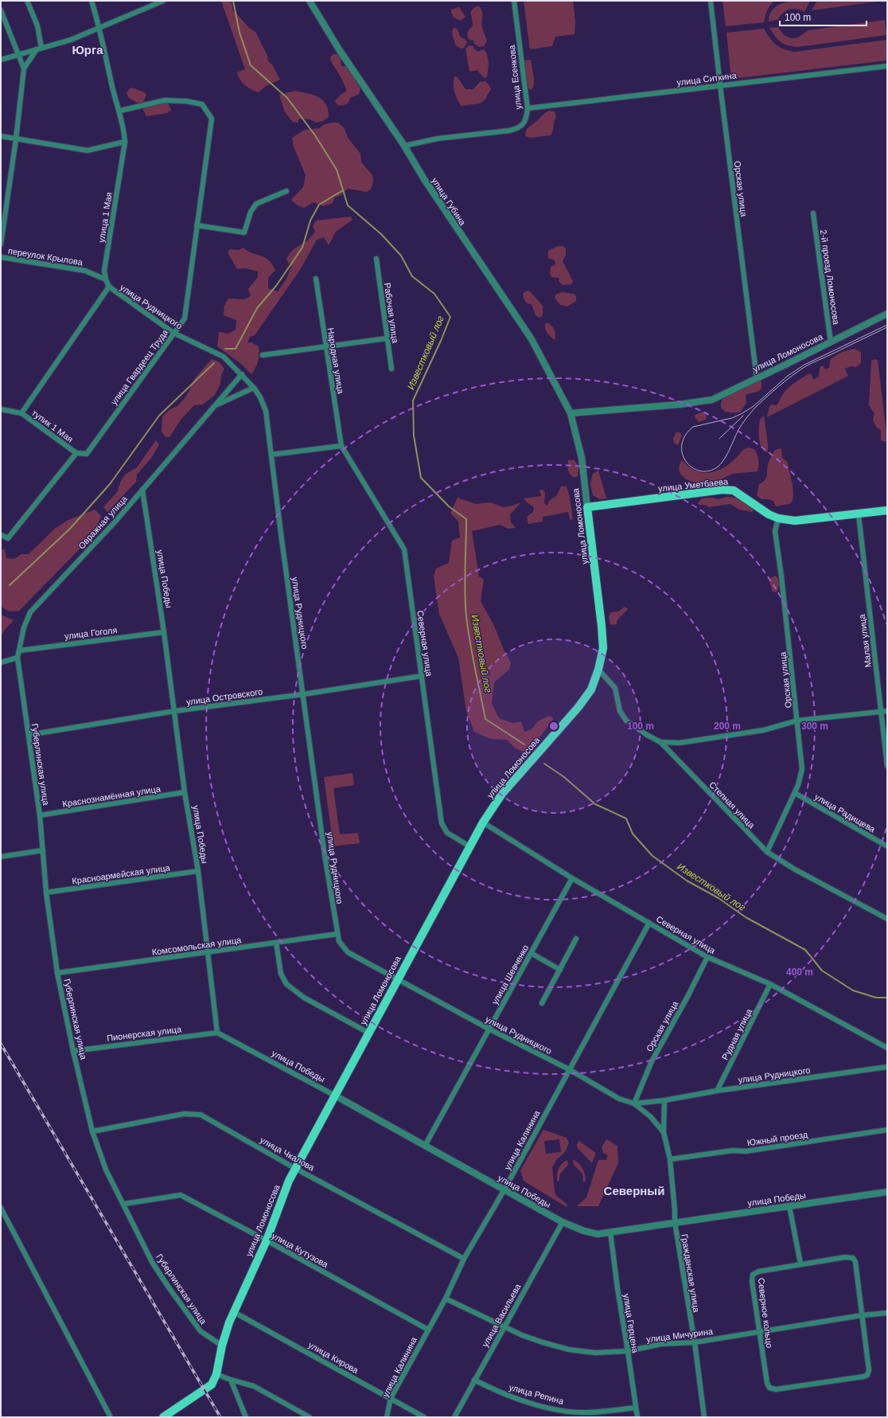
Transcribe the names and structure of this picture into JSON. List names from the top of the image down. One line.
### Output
{"streets":{"main road":["улица Ломоносова","улица Уметбаева"],"street":["улица Есенкова","улица Ситкина","Орская улица","улица Губина","улица 1 Мая","переулок Крылова","2-й проезд Ломоносова","улица Рудницкого","Рабочая улица","Народная улица","улица Гвардеец Труда","тупик 1 Мая","Овражная улица","улица Победы","улица Гоголя","Малая улица","Северная улица","улица Островского","Губерлинская улица","Краснознамённая улица","Степная улица","улица Радищева","Красноармейская улица","Комсомольская улица","улица Шевченко","Пионерская улица","Рудная улица","Южный проезд","улица Калинина","улица Чкалова","улица Кутузова","Гражданская улица","Северное кольцо","улица Васильева","улица Герцена","улица Мичурина","улица Кирова","улица Репина"]},"crossings":[["улица Есенкова","улица Ситкина"],["улица Есенкова","улица Губина"],["улица Ситкина","Орская улица"],["Орская улица","улица Рудницкого"],["Орская улица","улица Ломоносова"],["Орская улица","улица Уметбаева"],["Орская улица","Северная улица"],["Орская улица","Степная улица"],["Орская улица","улица Радищева"],["Орская улица","Гражданская улица"],["улица Губина","улица Ломоносова"],["улица 1 Мая","переулок Крылова"],["улица 1 Мая","улица Рудницкого"],["улица 1 Мая","улица Гвардеец Труда"],["2-й проезд Ломоносова","улица Ломоносова"],["улица Рудницкого","улица Ломоносова"],["улица Рудницкого","улица Гвардеец Труда"],["улица Рудницкого","Овражная улица"],["улица Рудницкого","улица Островского"],["улица Рудницкого","Комсомольская улица"],["улица Рудницкого","улица Шевченко"],["улица Рудницкого","Рудная улица"],["улица Рудницкого","улица Калинина"],["улица Рудницкого","Гражданская улица"],["улица Ломоносова","улица Уметбаева"],["улица Ломоносова","улица Победы"],["улица Ломоносова","Северная улица"],["улица Ломоносова","Губерлинская улица"],["улица Ломоносова","Степная улица"],["улица Ломоносова","улица Чкалова"],["улица Ломоносова","улица Кутузова"],["улица Ломоносова","улица Кирова"],["Народная улица","Северная улица"],["улица Гвардеец Труда","тупик 1 Мая"],["улица Уметбаева","Малая улица"],["Овражная улица","улица Победы"],["Овражная улица","улица Гоголя"],["Овражная улица","Губерлинская улица"],["улица Победы","улица Гоголя"],["улица Победы","улица Островского"],["улица Победы","Краснознамённая улица"],["улица Победы","Красноармейская улица"],["улица Победы","Комсомольская улица"],["улица Победы","улица Шевченко"],["улица Победы","Пионерская улица"],["улица Победы","улица Калинина"],["улица Победы","Гражданская улица"],["улица Победы","улица Васильева"],["улица Победы","улица Герцена"],["Северная улица","улица Островского"],["Северная улица","улица Шевченко"],["Северная улица","Рудная улица"],["Северная улица","улица Калинина"],["улица Островского","Губерлинская улица"],["Губерлинская улица","Краснознамённая улица"],["Губерлинская улица","Красноармейская улица"],["Губерлинская улица","Комсомольская улица"],["Губерлинская улица","Пионерская улица"],["Губерлинская улица","улица Чкалова"],["Губерлинская улица","улица Кутузова"],["Южный проезд","Гражданская улица"],["улица Калинина","улица Чкалова"],["улица Калинина","улица Кутузова"],["улица Калинина","улица Мичурина"],["улица Калинина","улица Кирова"],["Гражданская улица","улица Мичурина"],["Северное кольцо","улица Мичурина"],["улица Васильева","улица Мичурина"],["улица Васильева","улица Репина"],["улица Герцена","улица Мичурина"],["улица Герцена","улица Репина"]],"districts":["Юрга","Северный"],"water":["Известковый лог"],"scale_bar":"100 m","rings":["100 m","200 m","300 m","400 m"]}
